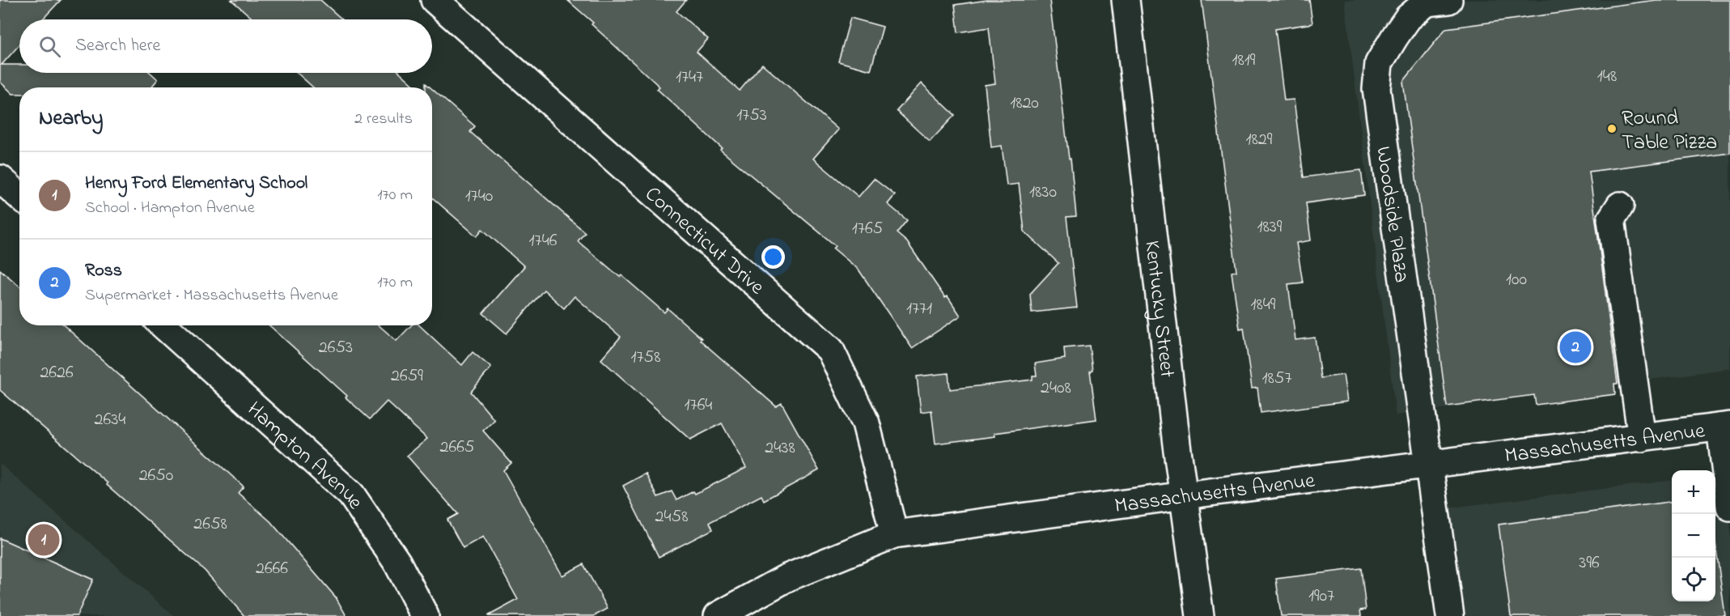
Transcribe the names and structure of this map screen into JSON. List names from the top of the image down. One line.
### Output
{"streets":{"street":["Woodside Plaza","Connecticut Drive","Kentucky Street","Massachusetts Avenue","Hampton Avenue"]},"crossings":[["Woodside Plaza","Massachusetts Avenue"],["Connecticut Drive","Massachusetts Avenue"],["Kentucky Street","Massachusetts Avenue"]],"places":["Round Table Pizza"],"house_numbers":["1819","148","1747","1820","1753","1829","1830","1740","1839","1765","1746","100","1849","1771","2653","1758","2626","2659","1857","2408","1764","2634","2665","2438","2650","2458","2658","396","2666","1907"],"page":{"search":"Search here","heading":["Nearby","2 results"],"list":[{"mark":"1","name":"Henry Ford Elementary School","note":"School · Hampton Avenue","value":"170 m"},{"mark":"2","name":"Ross","note":"Supermarket · Massachusetts Avenue","value":"170 m"}],"pins":["2","1"],"map_buttons":["+","−"]}}
